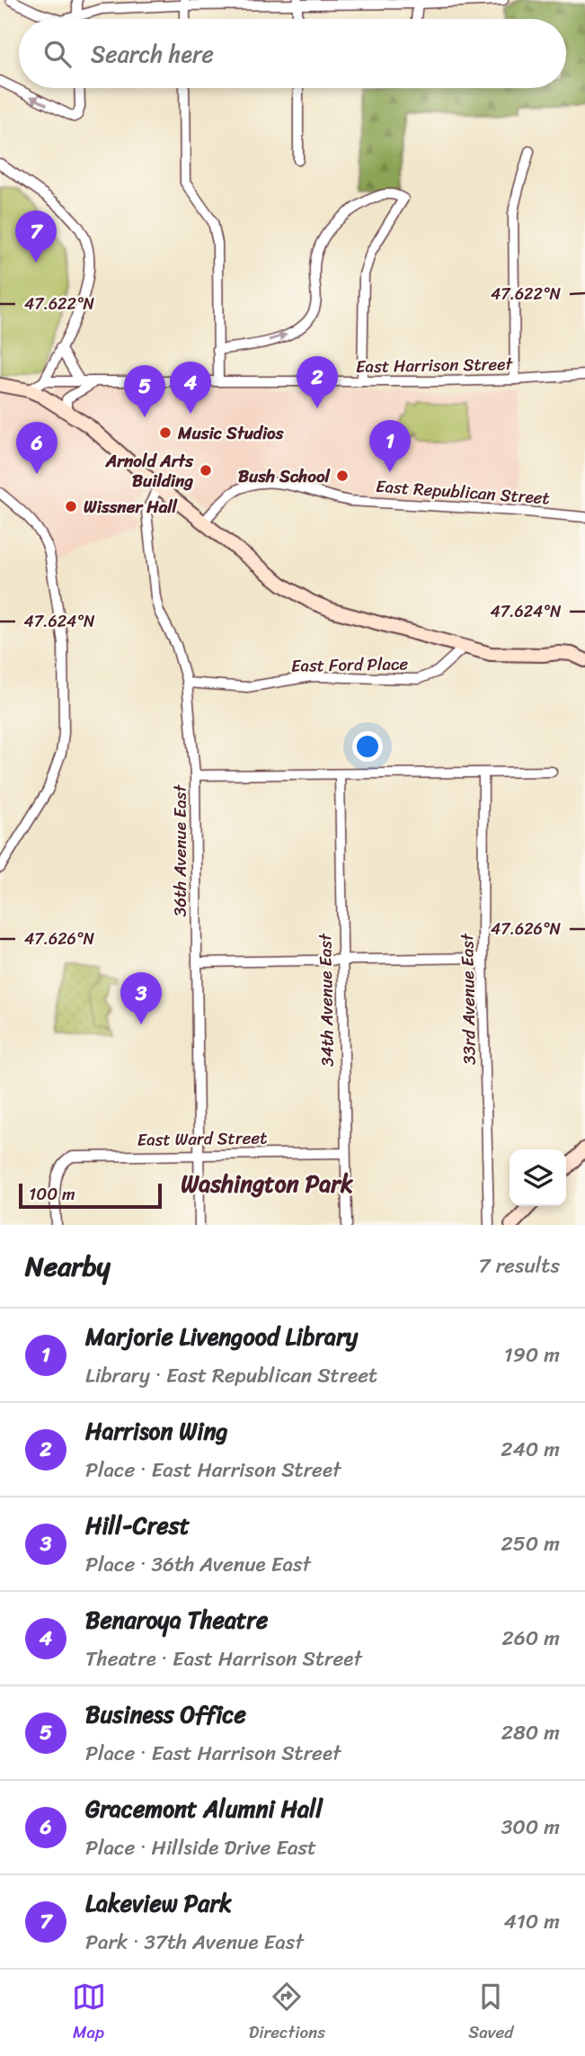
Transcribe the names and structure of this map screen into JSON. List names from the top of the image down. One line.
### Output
{"streets":{"street":["East Harrison Street","East Republican Street","East Ford Place","36th Avenue East","33rd Avenue East","34th Avenue East","East Ward Street"]},"crossings":[["East Ford Place","36th Avenue East"],["36th Avenue East","East Ward Street"],["34th Avenue East","East Ward Street"]],"districts":["Washington Park"],"places":["Music Studios","Arnold Arts Building","Bush School","Wissner Hall"],"scale_bar":"100 m","page":{"search":"Search here","pins":["7","2","4","5","1","6","3"],"scale":"100 m","heading":["Nearby","7 results"],"list":[{"mark":"1","name":"Marjorie Livengood Library","note":"Library · East Republican Street","value":"190 m"},{"mark":"2","name":"Harrison Wing","note":"Place · East Harrison Street","value":"240 m"},{"mark":"3","name":"Hill-Crest","note":"Place · 36th Avenue East","value":"250 m"},{"mark":"4","name":"Benaroya Theatre","note":"Theatre · East Harrison Street","value":"260 m"},{"mark":"5","name":"Business Office","note":"Place · East Harrison Street","value":"280 m"},{"mark":"6","name":"Gracemont Alumni Hall","note":"Place · Hillside Drive East","value":"300 m"},{"mark":"7","name":"Lakeview Park","note":"Park · 37th Avenue East","value":"410 m"}],"nav":["Map","Directions","Saved"]},"coordinates":["47.622°N","47.624°N","47.626°N"]}
